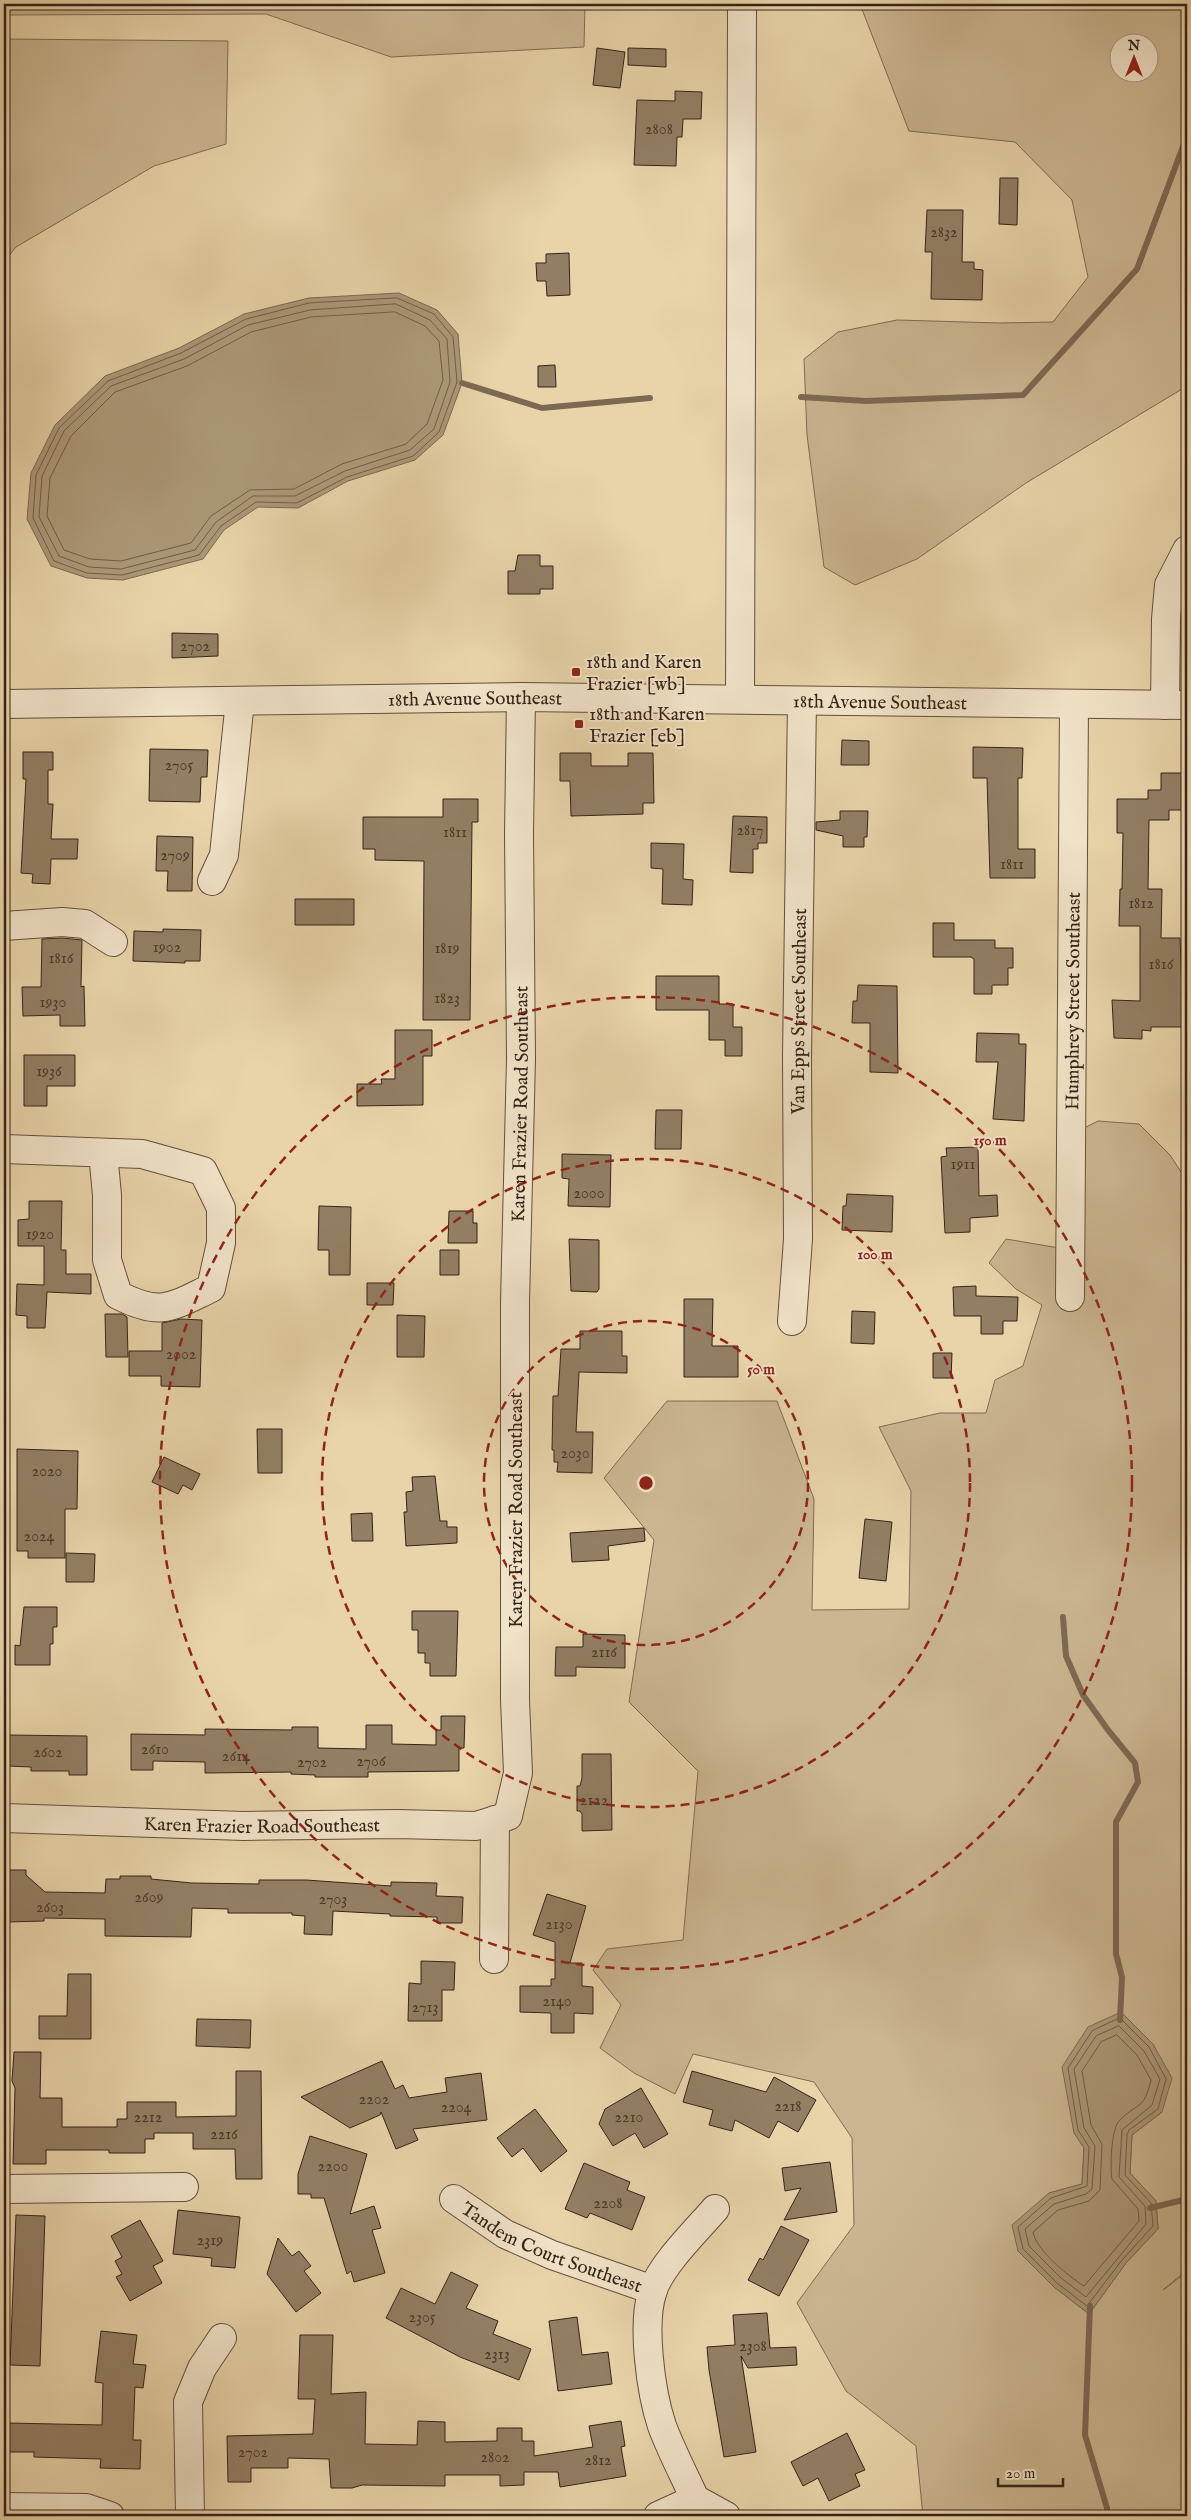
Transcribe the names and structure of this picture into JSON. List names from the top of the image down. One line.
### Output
{"streets":{"street":["18th Avenue Southeast","Humphrey Street Southeast","Van Epps Street Southeast","Karen Frazier Road Southeast","Tandem Court Southeast"]},"crossings":[["18th Avenue Southeast","Humphrey Street Southeast"],["18th Avenue Southeast","Van Epps Street Southeast"],["18th Avenue Southeast","Karen Frazier Road Southeast"]],"places":{"transit":["18th and Karen Frazier [wb]","18th and Karen Frazier [eb]"]},"house_numbers":["2808","2832","2702","2705","2817","1811","2709","1811","1812","1902","1819","1816","1816","1823","1930","1936","1911","2000","1920","2002","2030","2020","2024","2116","2610","2602","2614","2706","2702","2122","2609","2703","2603","2130","2140","2713","2202","2218","2204","2212","2210","2216","2200","2208","2319","2305","2308","2313","2702","2802","2812"],"scale_bar":"20 m","north":"top","rings":["150 m","100 m","50 m"]}
